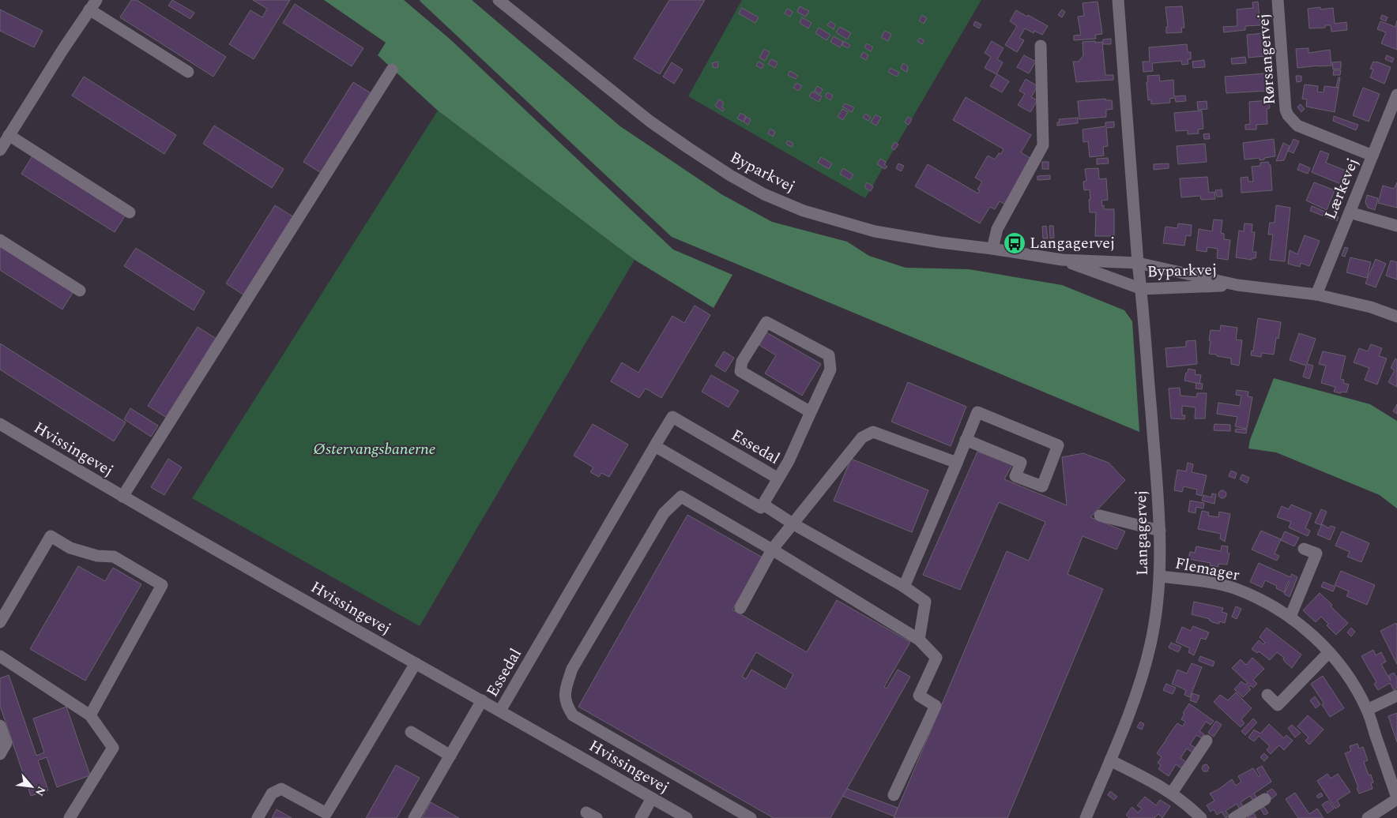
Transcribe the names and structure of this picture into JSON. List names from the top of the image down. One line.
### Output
{"streets":{"street":["Rørsangervej","Byparkvej","Lærkevej","Essedal","Hvissingevej","Langagervej","Flemager"]},"crossings":[["Rørsangervej","Lærkevej"],["Byparkvej","Lærkevej"],["Byparkvej","Langagervej"],["Essedal","Hvissingevej"],["Langagervej","Flemager"]],"parks":["Østervangsbanerne"],"places":{"bus stop":["Langagervej"]},"north":"bottom right"}
